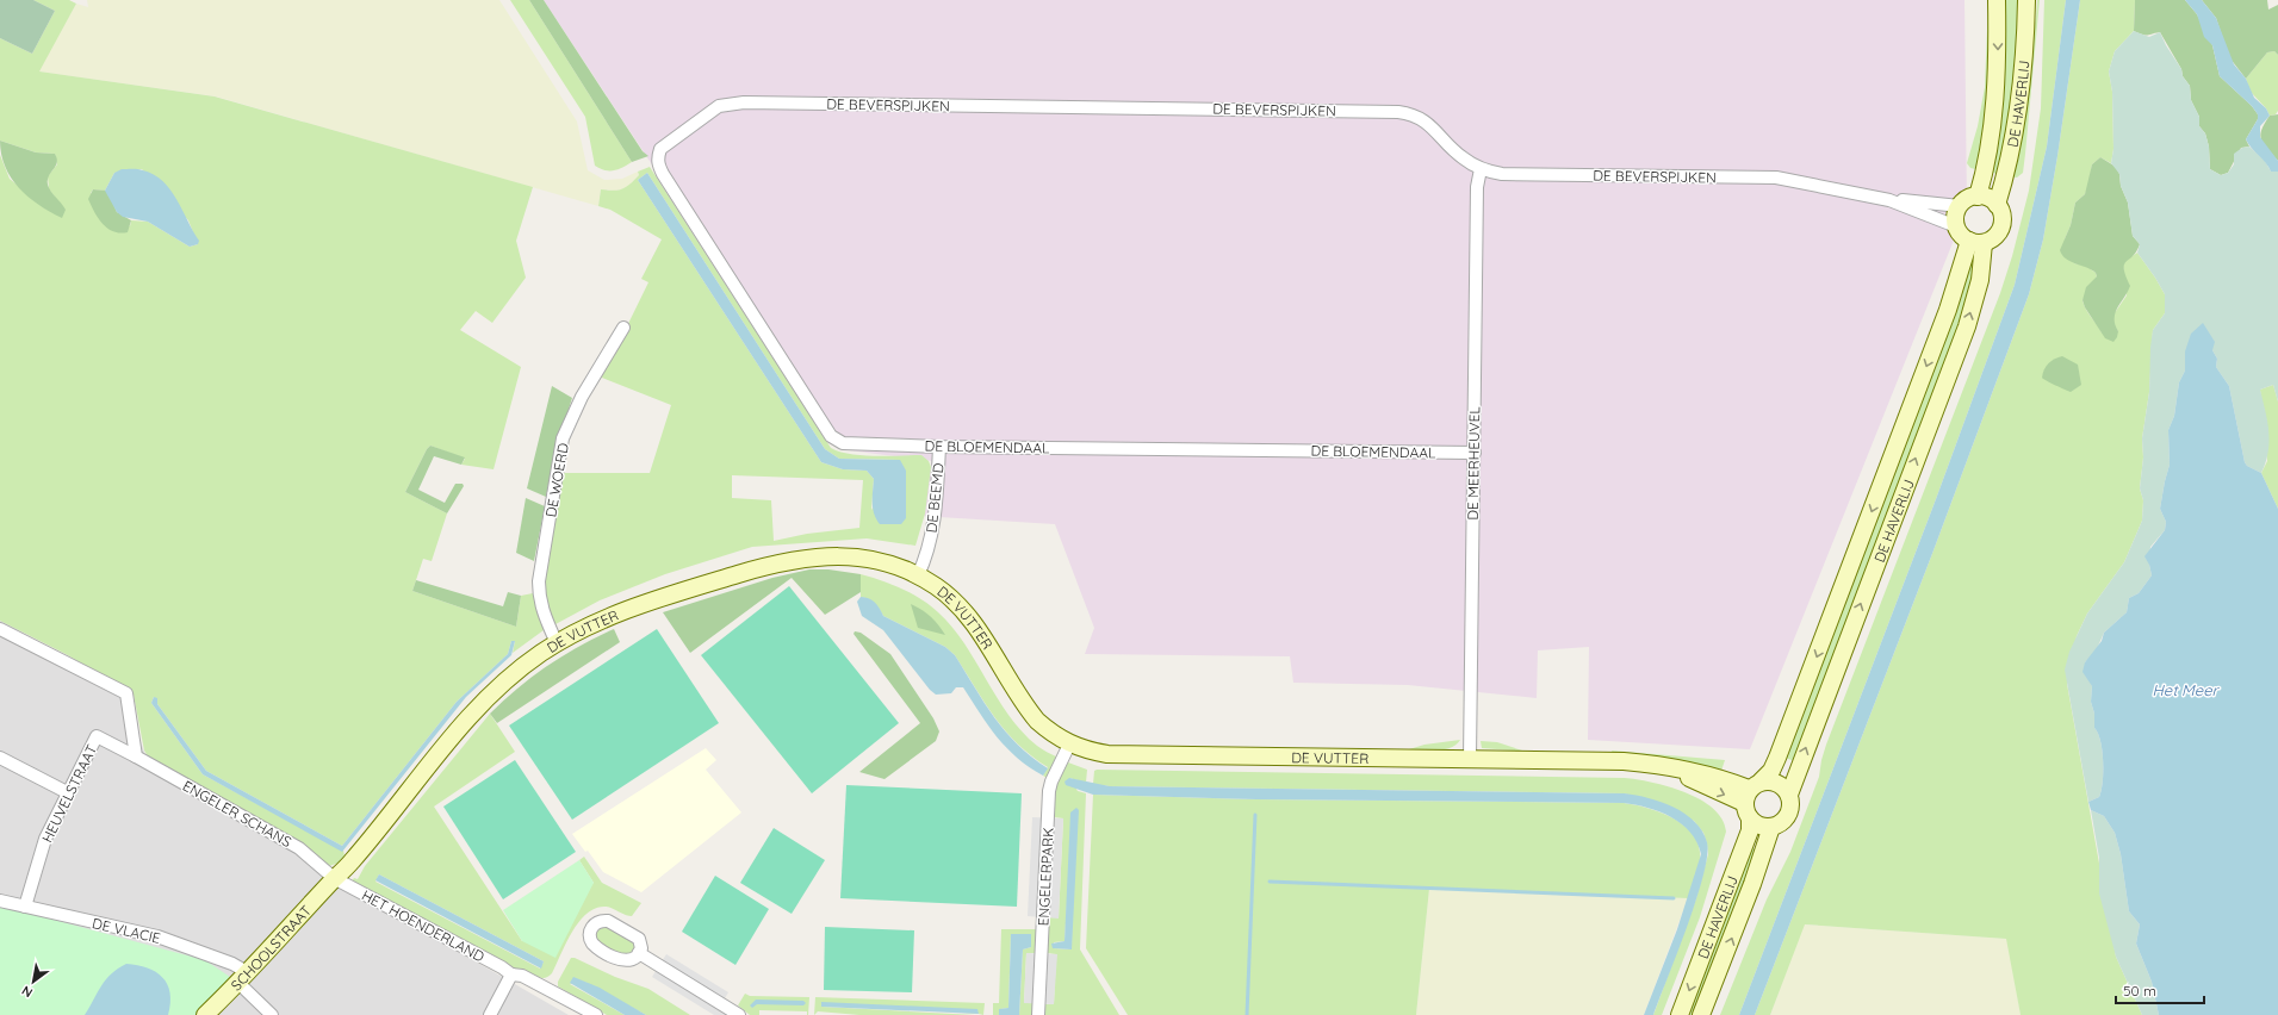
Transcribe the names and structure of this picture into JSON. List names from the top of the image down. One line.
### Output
{"streets":{"street":["DE HAVERLIJ","DE BEVERSPIJKEN","DE BLOEMENDAAL","DE MEERHEUVEL","DE WOERD","DE BEEMD","DE VUTTER","HEUVELSTRAAT","ENGELER SCHANS","ENGELERPARK","HET HOENDERLAND","DE VLACIE","SCHOOLSTRAAT"]},"crossings":[["DE HAVERLIJ","DE BEVERSPIJKEN"],["DE HAVERLIJ","DE VUTTER"],["DE BEVERSPIJKEN","DE BLOEMENDAAL"],["DE BEVERSPIJKEN","DE MEERHEUVEL"],["DE BLOEMENDAAL","DE MEERHEUVEL"],["DE BLOEMENDAAL","DE BEEMD"],["DE MEERHEUVEL","DE VUTTER"],["DE WOERD","DE VUTTER"],["DE BEEMD","DE VUTTER"],["DE VUTTER","ENGELER SCHANS"],["DE VUTTER","ENGELERPARK"],["DE VUTTER","HET HOENDERLAND"],["DE VUTTER","SCHOOLSTRAAT"],["HEUVELSTRAAT","ENGELER SCHANS"],["HEUVELSTRAAT","DE VLACIE"],["ENGELER SCHANS","HET HOENDERLAND"],["ENGELER SCHANS","SCHOOLSTRAAT"],["HET HOENDERLAND","SCHOOLSTRAAT"],["DE VLACIE","SCHOOLSTRAAT"]],"water":["Het Meer"],"scale_bar":"50 m","north":"bottom left"}
